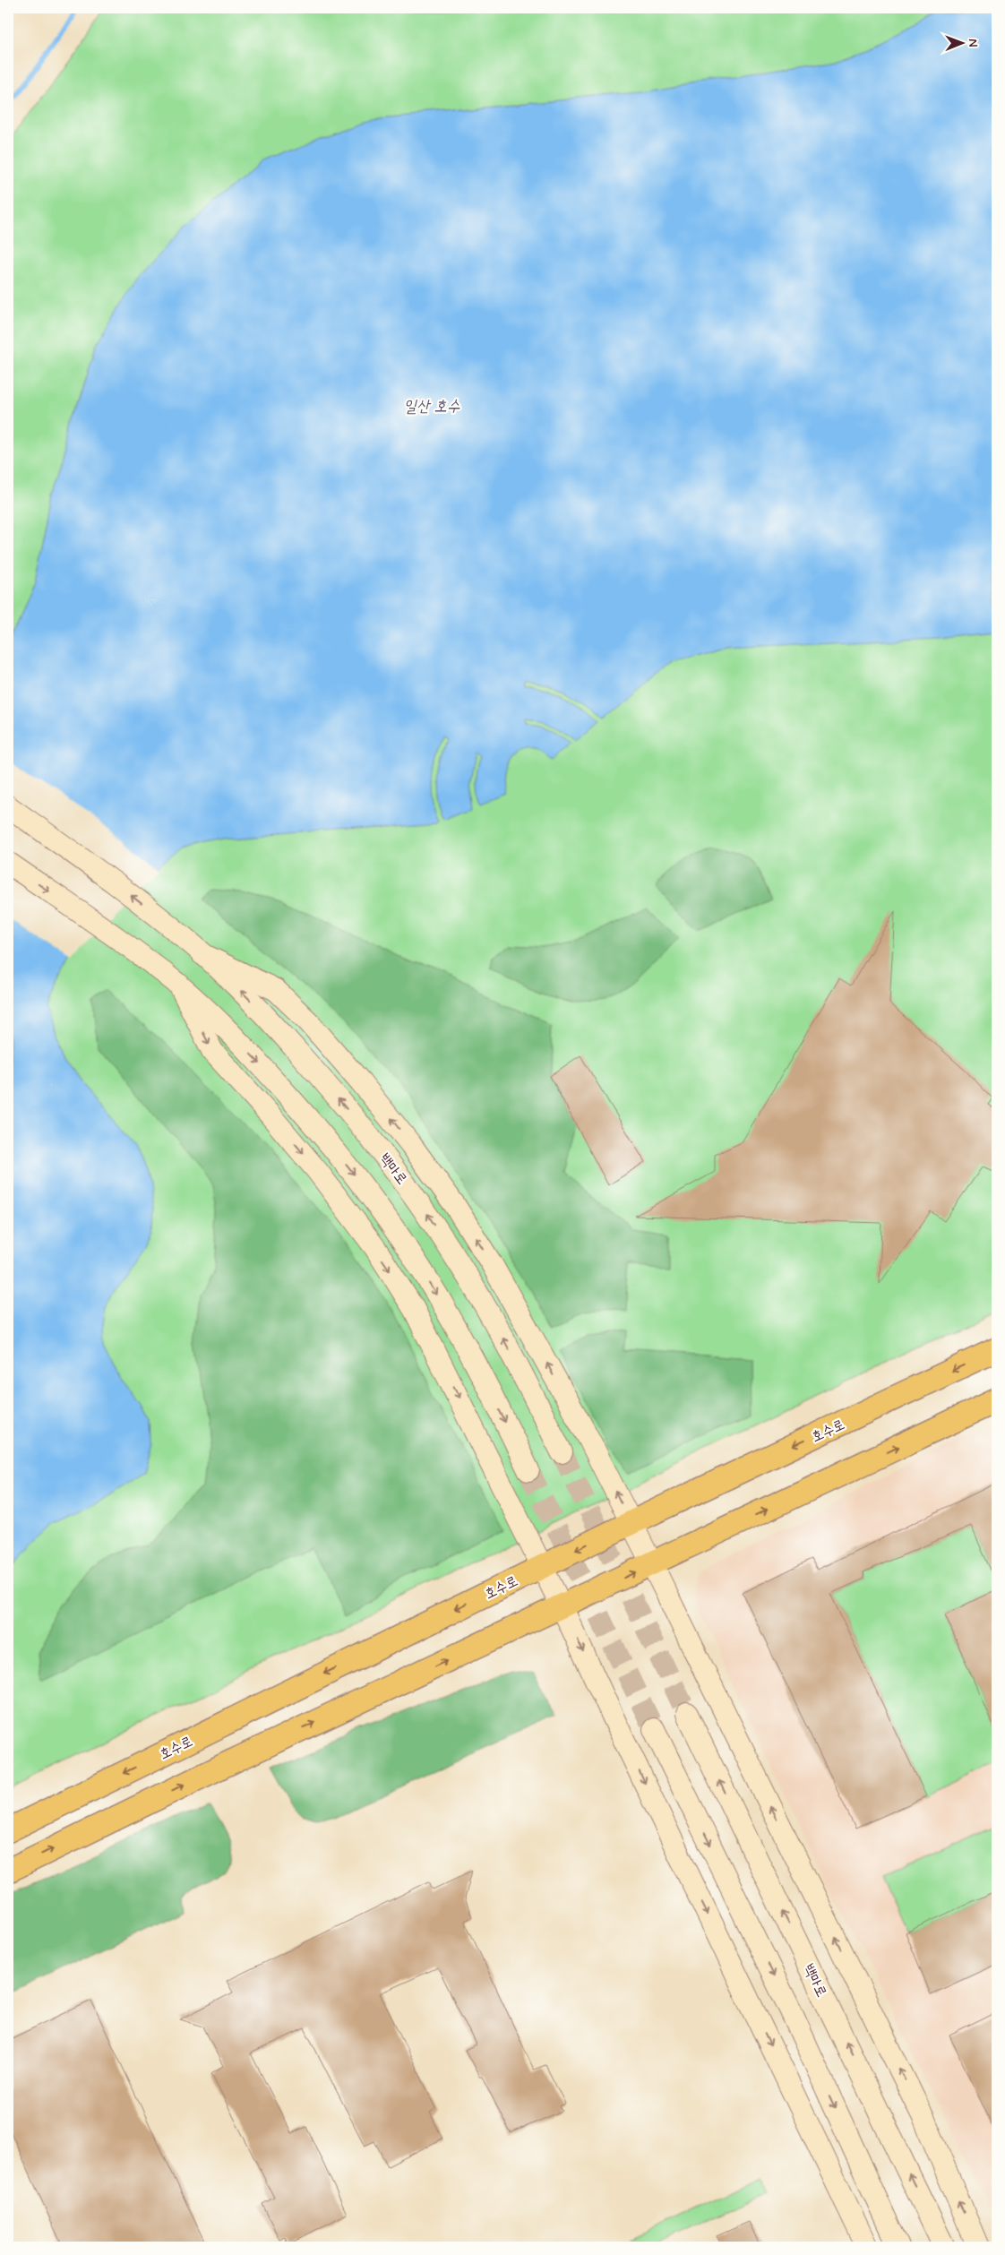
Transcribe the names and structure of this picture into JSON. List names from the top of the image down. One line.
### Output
{"streets":{"main road":["백마로","호수로"]},"water":["일산 호수"],"north":"right"}
